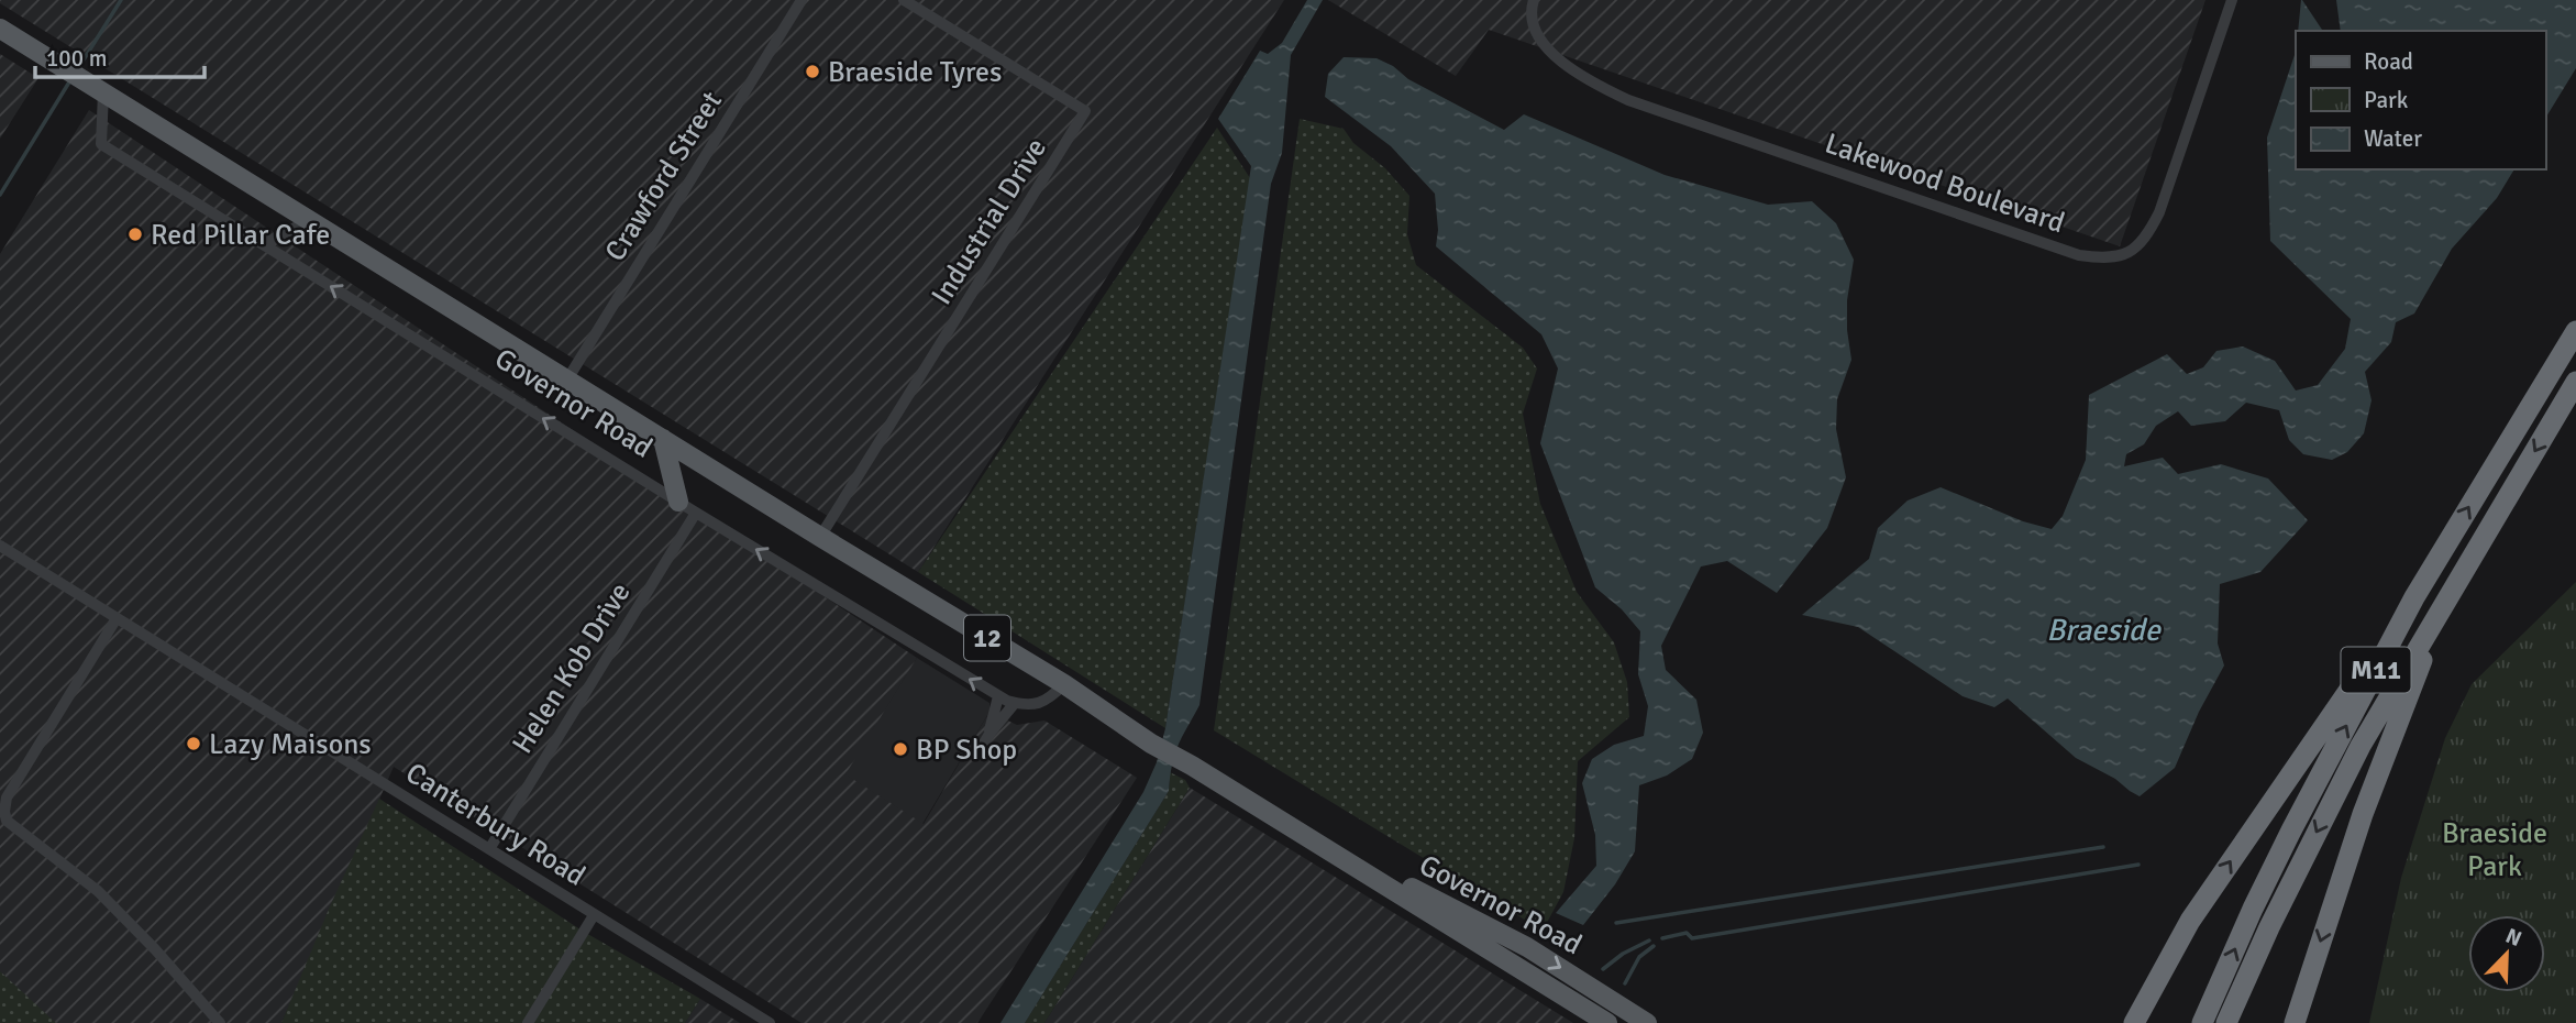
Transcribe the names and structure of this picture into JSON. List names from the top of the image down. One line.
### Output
{"streets":{"highway":["M11"],"main road":["Governor Road","12"],"street":["Crawford Street","Lakewood Boulevard","Industrial Drive","Helen Kob Drive","Canterbury Road"]},"crossings":[["Crawford Street","Governor Road"],["Industrial Drive","Governor Road"],["Governor Road","Helen Kob Drive"],["Helen Kob Drive","Canterbury Road"]],"water":["Braeside"],"parks":["Braeside Park"],"places":["Braeside Tyres","Red Pillar Cafe","Lazy Maisons","BP Shop"],"legend":["Road","Park","Water"],"scale_bar":"100 m","north":"top right"}
